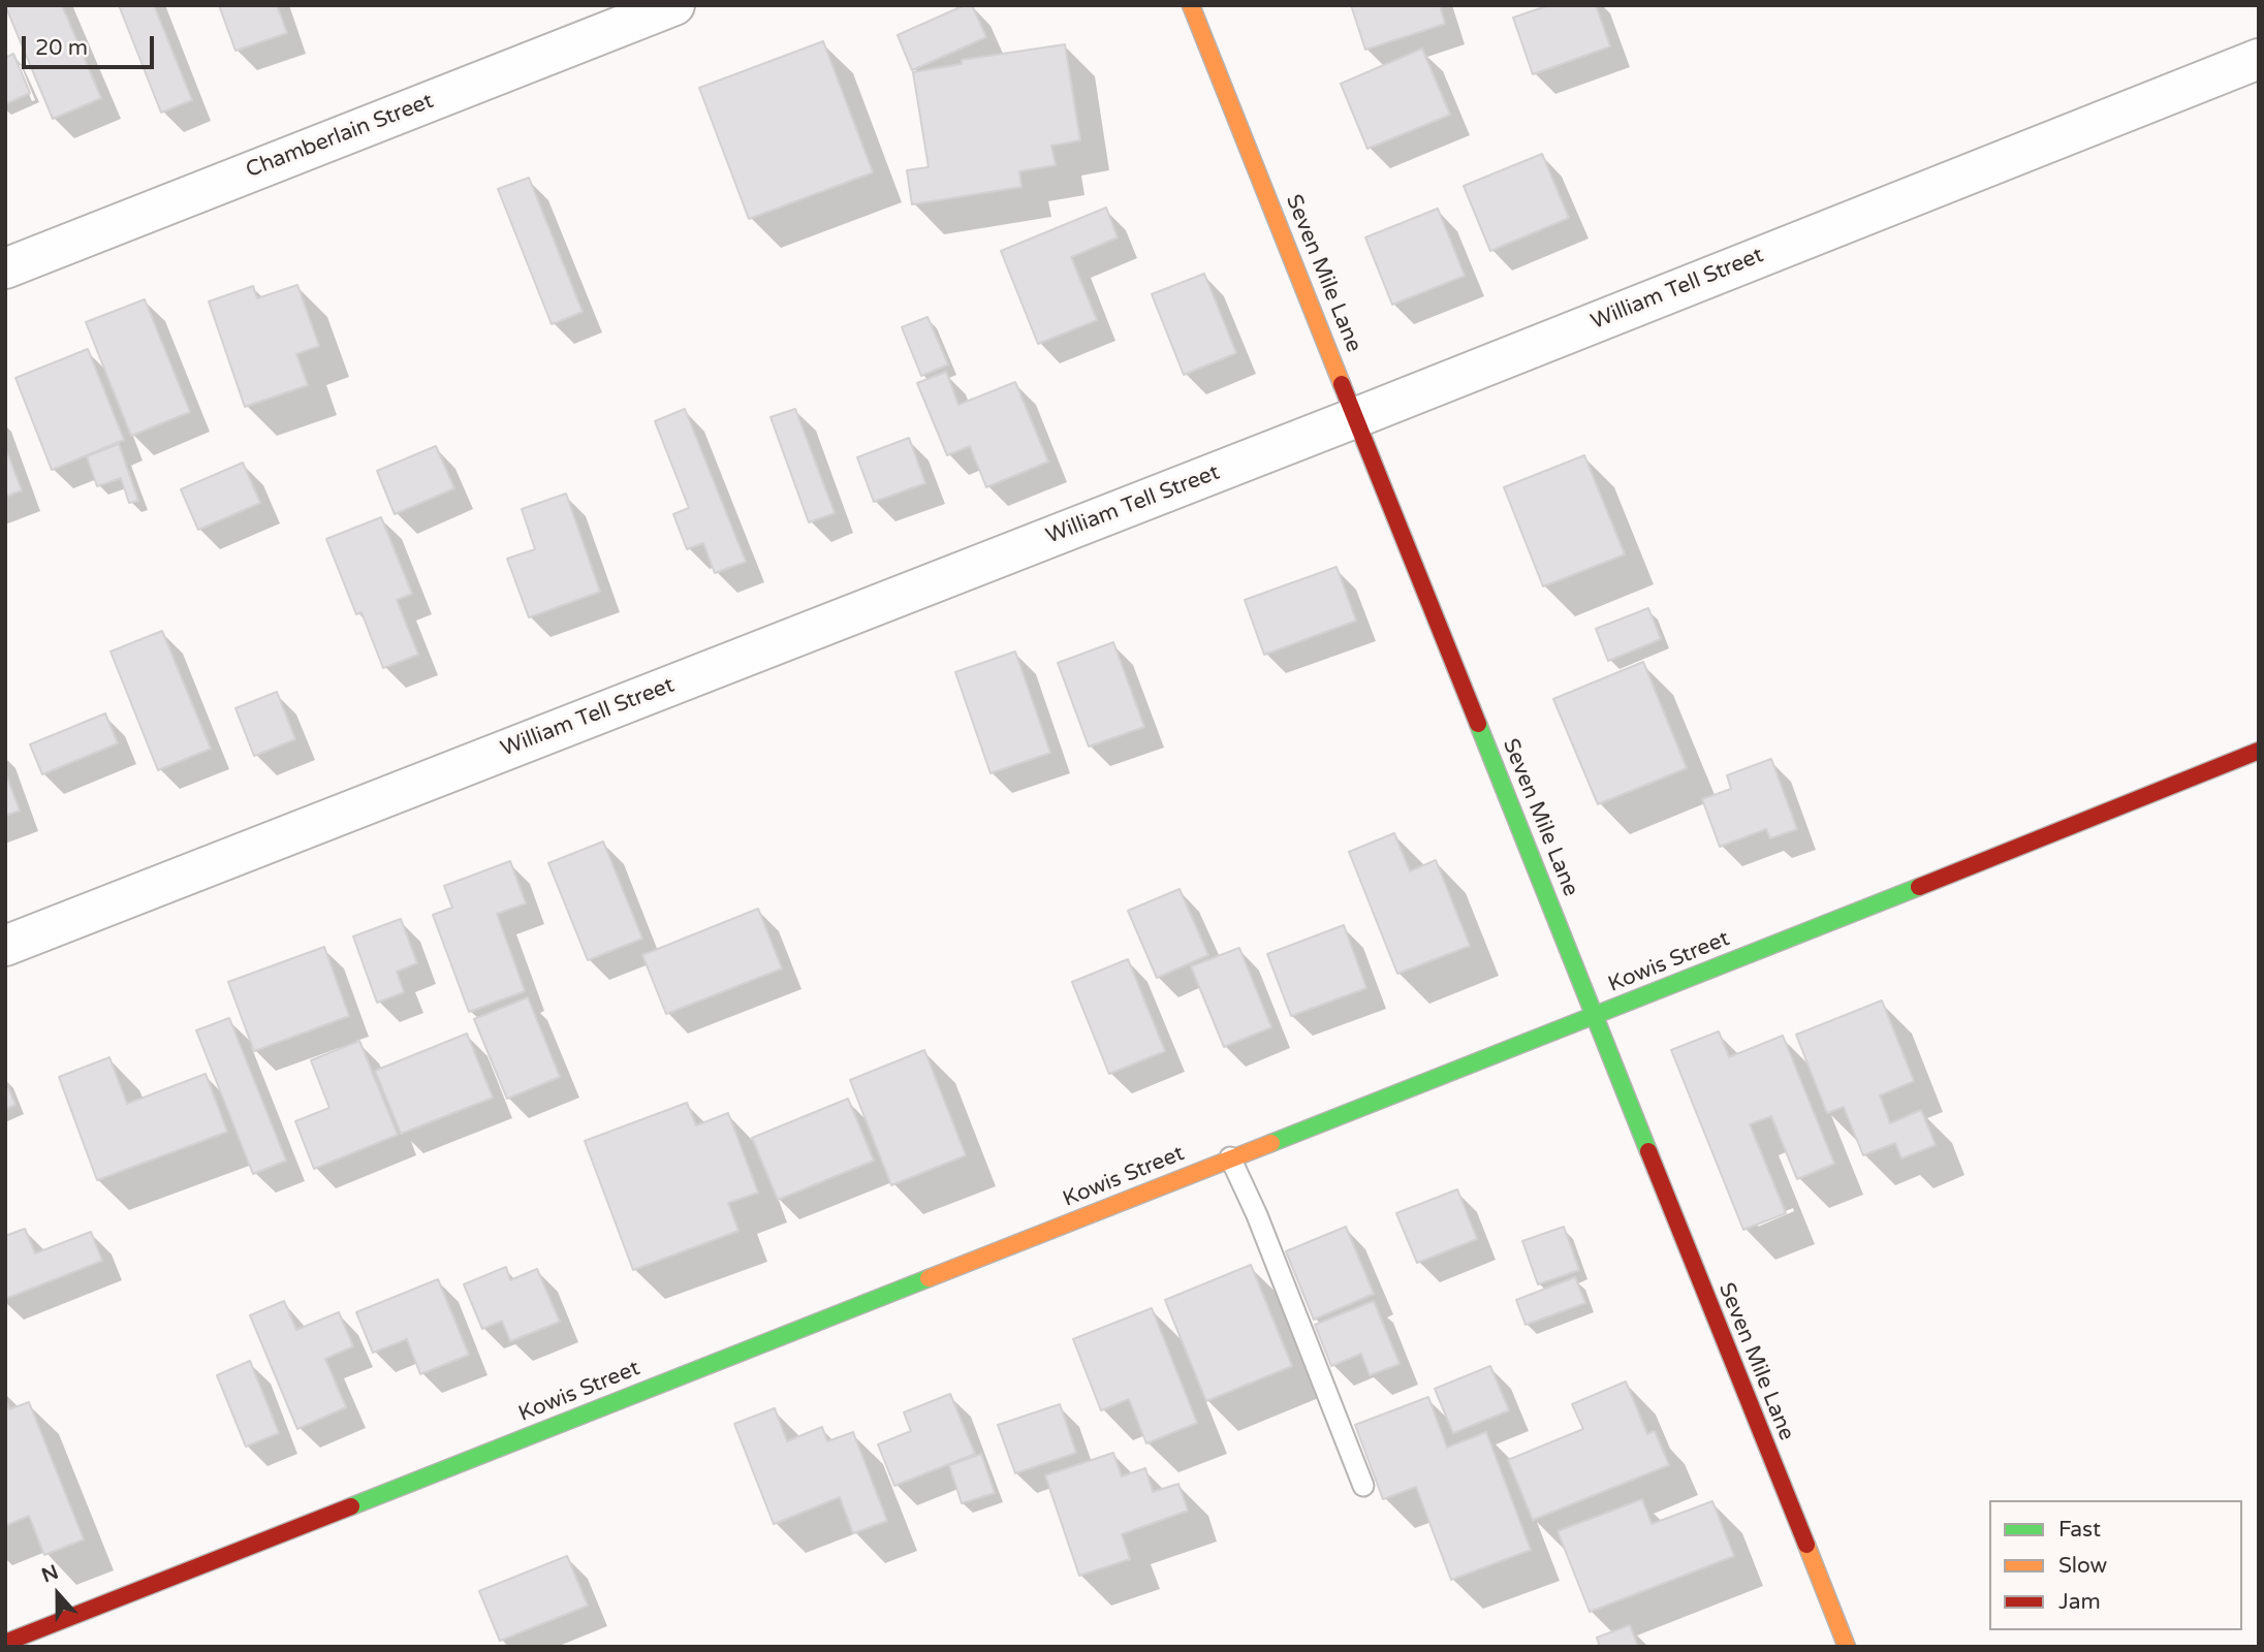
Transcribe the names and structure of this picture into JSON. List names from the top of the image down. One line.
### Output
{"streets":{"street":["Chamberlain Street","Seven Mile Lane","William Tell Street","Kowis Street"]},"crossings":[["Seven Mile Lane","William Tell Street"],["Seven Mile Lane","Kowis Street"]],"legend":["Fast","Slow","Jam"],"scale_bar":"20 m","north":"top"}
